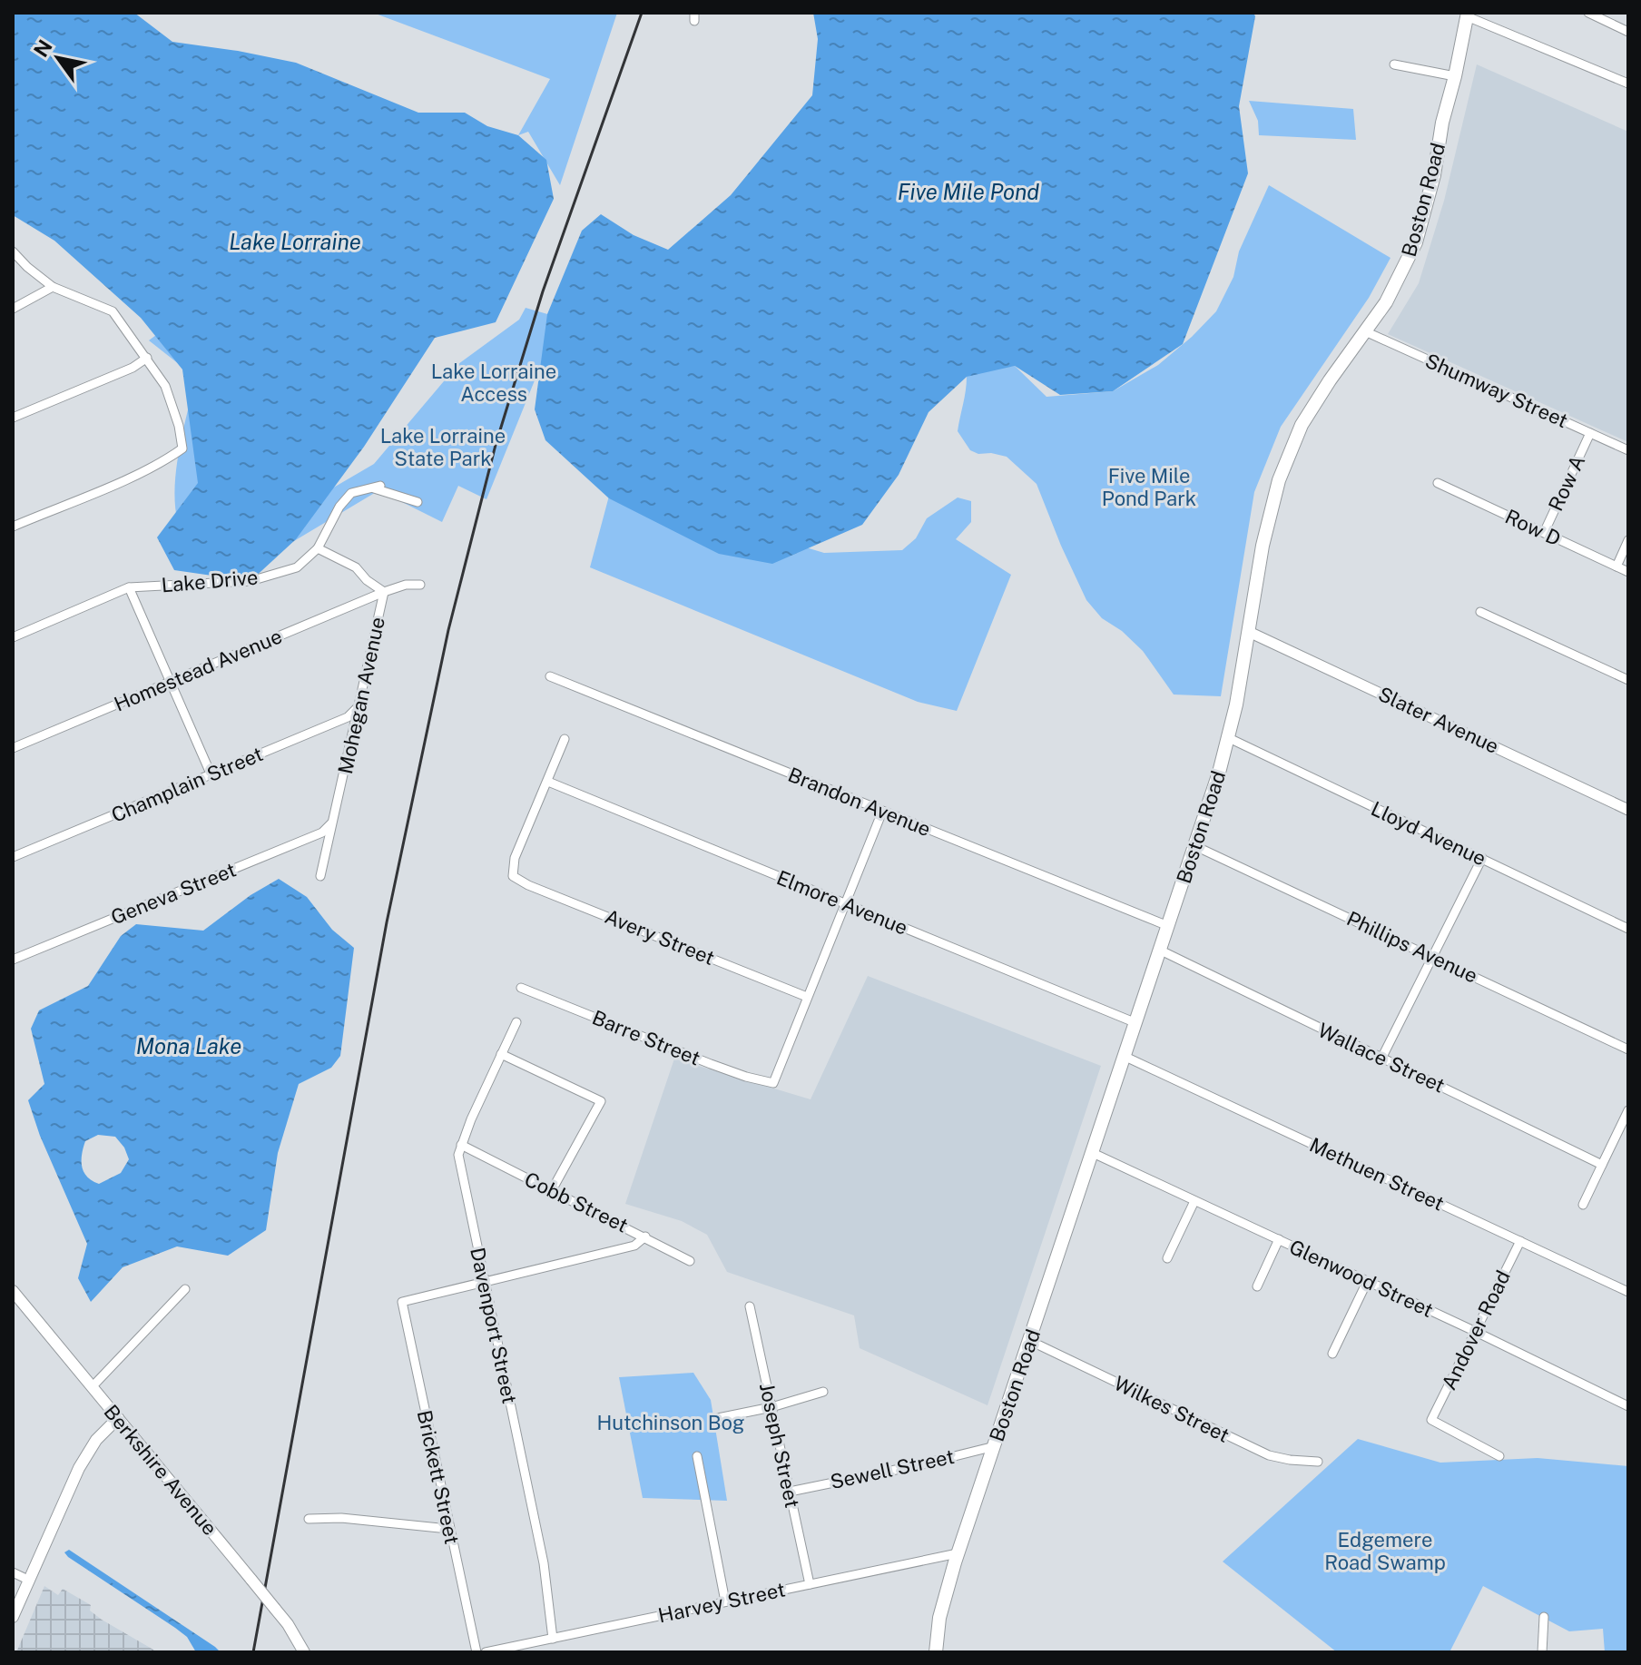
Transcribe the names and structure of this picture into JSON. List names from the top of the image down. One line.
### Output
{"streets":{"main road":["Boston Road","Berkshire Avenue"],"street":["Shumway Street","Row A","Row D","Lake Drive","Homestead Avenue","Mohegan Avenue","Slater Avenue","Champlain Street","Brandon Avenue","Lloyd Avenue","Geneva Street","Elmore Avenue","Avery Street","Phillips Avenue","Barre Street","Wallace Street","Methuen Street","Cobb Street","Glenwood Street","Davenport Street","Andover Road","Wilkes Street","Joseph Street","Sewell Street","Brickett Street","Harvey Street"]},"crossings":[["Boston Road","Shumway Street"],["Boston Road","Slater Avenue"],["Boston Road","Brandon Avenue"],["Boston Road","Lloyd Avenue"],["Boston Road","Elmore Avenue"],["Boston Road","Phillips Avenue"],["Boston Road","Wallace Street"],["Boston Road","Methuen Street"],["Boston Road","Glenwood Street"],["Boston Road","Wilkes Street"],["Boston Road","Sewell Street"],["Boston Road","Harvey Street"],["Shumway Street","Row A"],["Row A","Row D"],["Lake Drive","Mohegan Avenue"],["Homestead Avenue","Mohegan Avenue"],["Mohegan Avenue","Champlain Street"],["Mohegan Avenue","Geneva Street"],["Elmore Avenue","Avery Street"],["Avery Street","Barre Street"],["Methuen Street","Andover Road"],["Cobb Street","Davenport Street"],["Glenwood Street","Andover Road"],["Davenport Street","Brickett Street"],["Davenport Street","Harvey Street"],["Joseph Street","Sewell Street"],["Joseph Street","Harvey Street"]],"water":["Five Mile Pond","Lake Lorraine","Mona Lake"],"parks":["Lake Lorraine Access","Lake Lorraine State Park","Five Mile Pond Park","Hutchinson Bog","Edgemere Road Swamp"],"north":"top left"}
